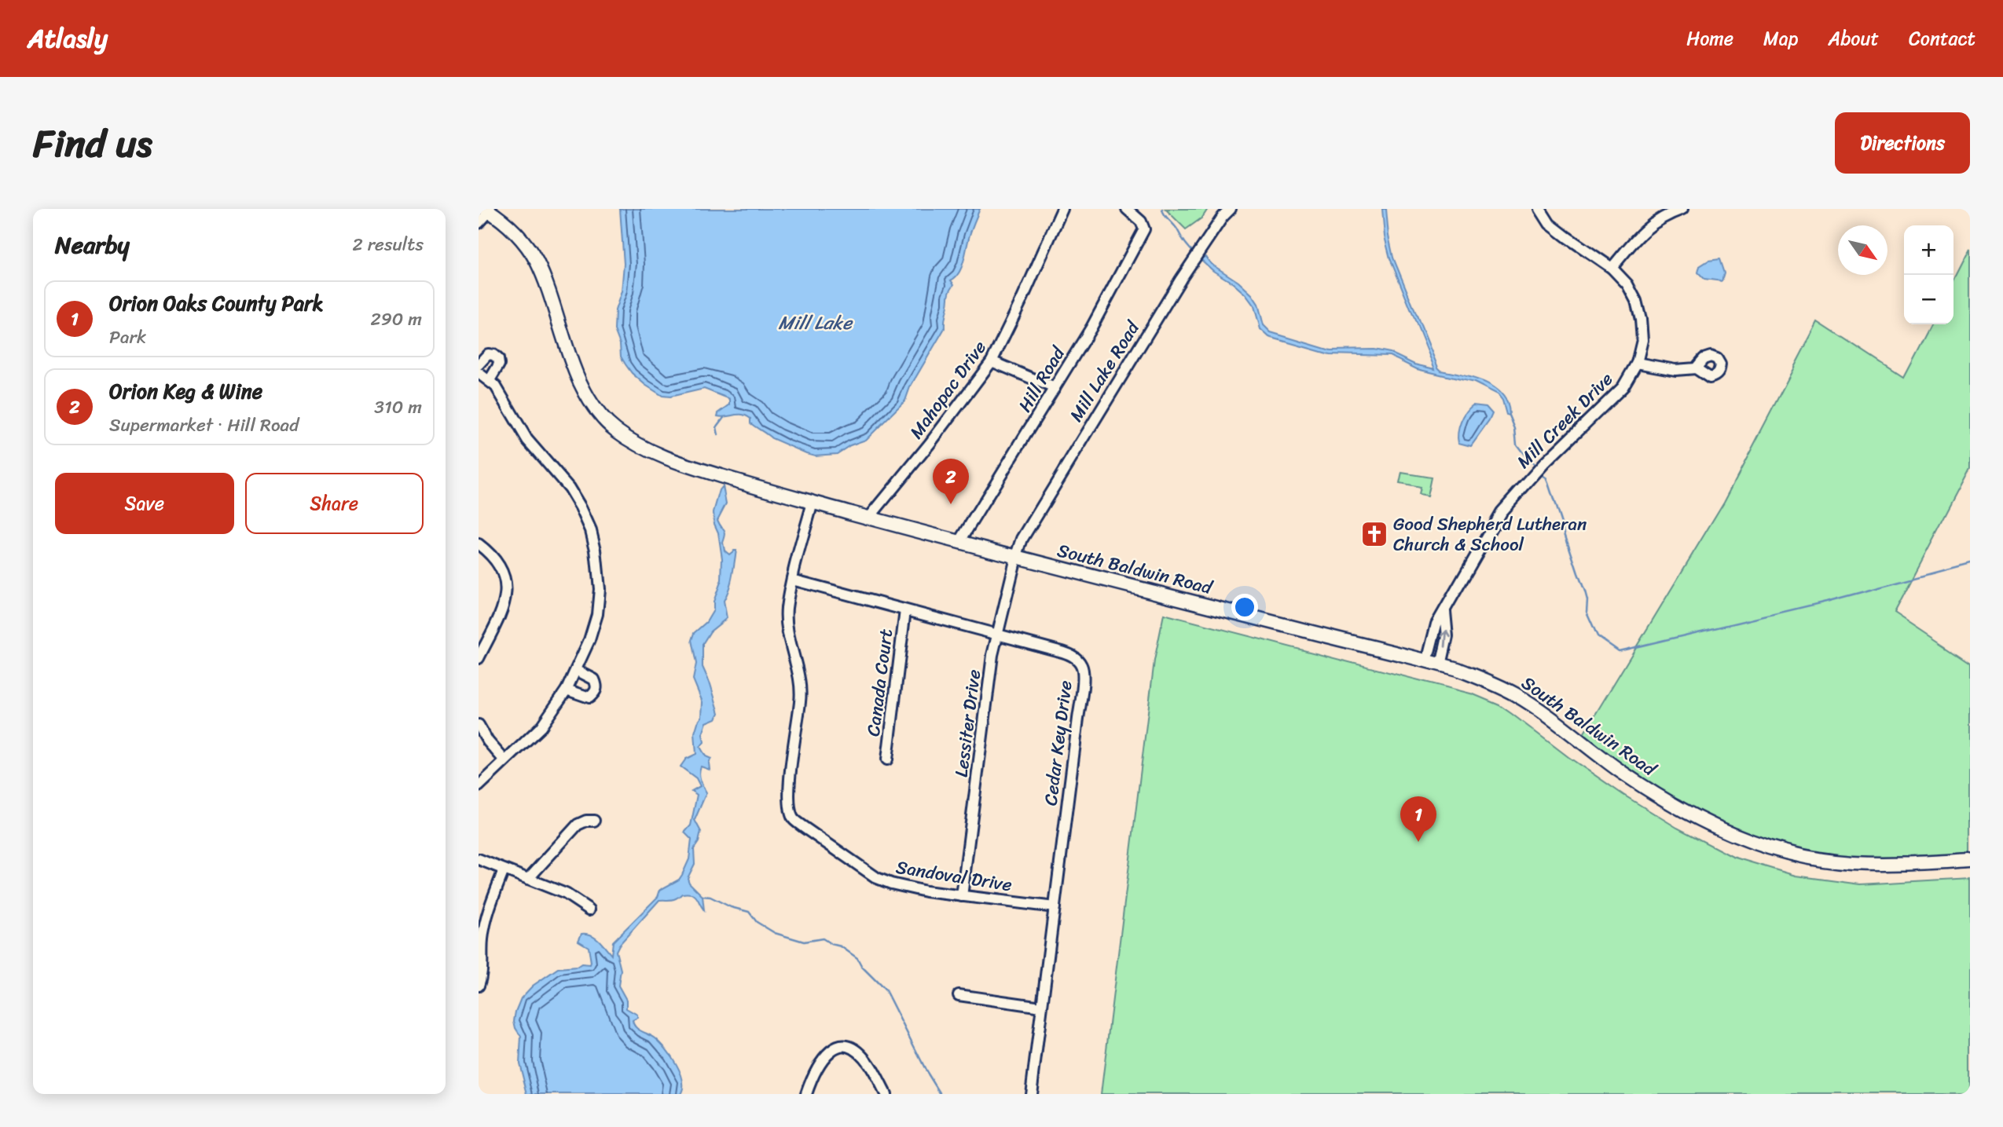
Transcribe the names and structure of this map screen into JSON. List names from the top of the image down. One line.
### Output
{"streets":{"main road":["South Baldwin Road"],"street":["Mill Lake Road","Hill Road","Mahopac Drive","Mill Creek Drive","Canada Court","Lessiter Drive","Cedar Key Drive","Sandoval Drive"]},"crossings":[["Mill Lake Road","South Baldwin Road"],["Mill Lake Road","Lessiter Drive"],["Hill Road","South Baldwin Road"],["Mahopac Drive","South Baldwin Road"],["Mill Creek Drive","South Baldwin Road"],["South Baldwin Road","Lessiter Drive"],["South Baldwin Road","Sandoval Drive"],["Canada Court","Cedar Key Drive"],["Lessiter Drive","Cedar Key Drive"],["Lessiter Drive","Sandoval Drive"],["Cedar Key Drive","Sandoval Drive"]],"water":["Mill Lake"],"places":{"church":["Good Shepherd Lutheran Church & School"]},"north":"bottom right","page":{"header":"Atlasly","nav":["Home","Map","About","Contact"],"title":"Find us","buttons":["Directions",["Save","Share"]],"heading":["Nearby","2 results"],"map_buttons":["+","−"],"list":[{"mark":"1","name":"Orion Oaks County Park","note":"Park","value":"290 m"},{"mark":"2","name":"Orion Keg & Wine","note":"Supermarket · Hill Road","value":"310 m"}],"pins":["2","1"]}}
